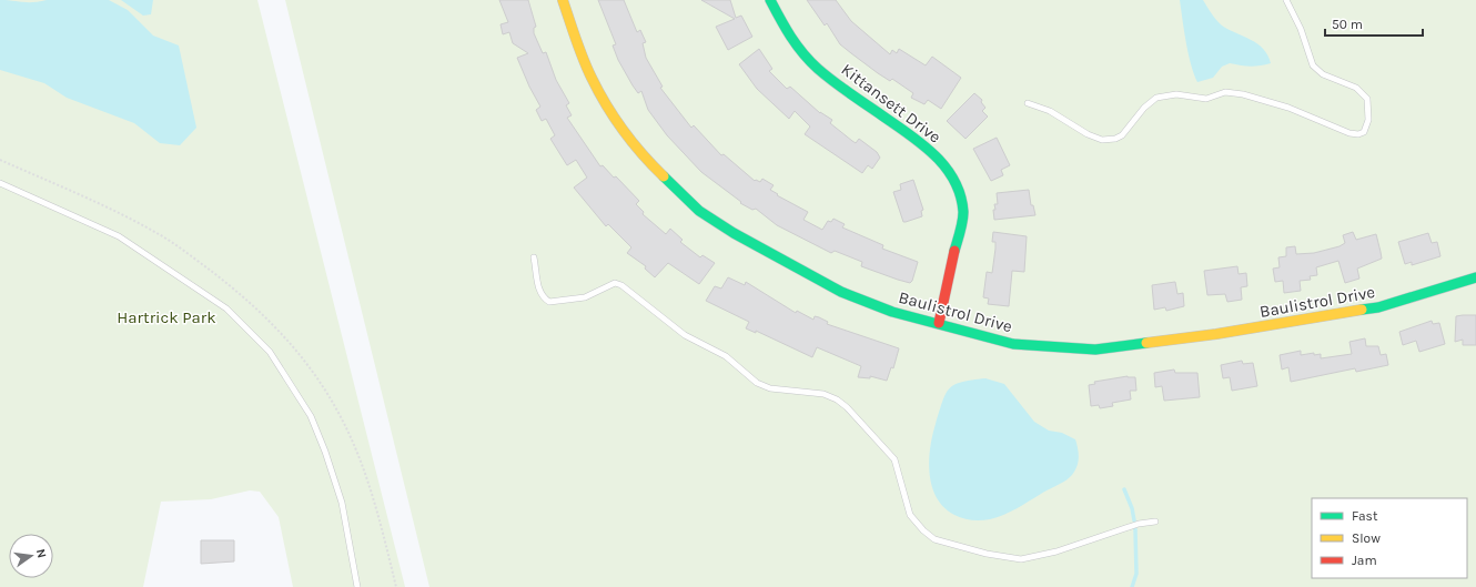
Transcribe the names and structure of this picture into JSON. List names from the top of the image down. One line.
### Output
{"streets":{"street":["Kittansett Drive","Baulistrol Drive"]},"crossings":[["Kittansett Drive","Baulistrol Drive"]],"parks":["Hartrick Park"],"legend":["Fast","Slow","Jam"],"scale_bar":"50 m","north":"right"}
